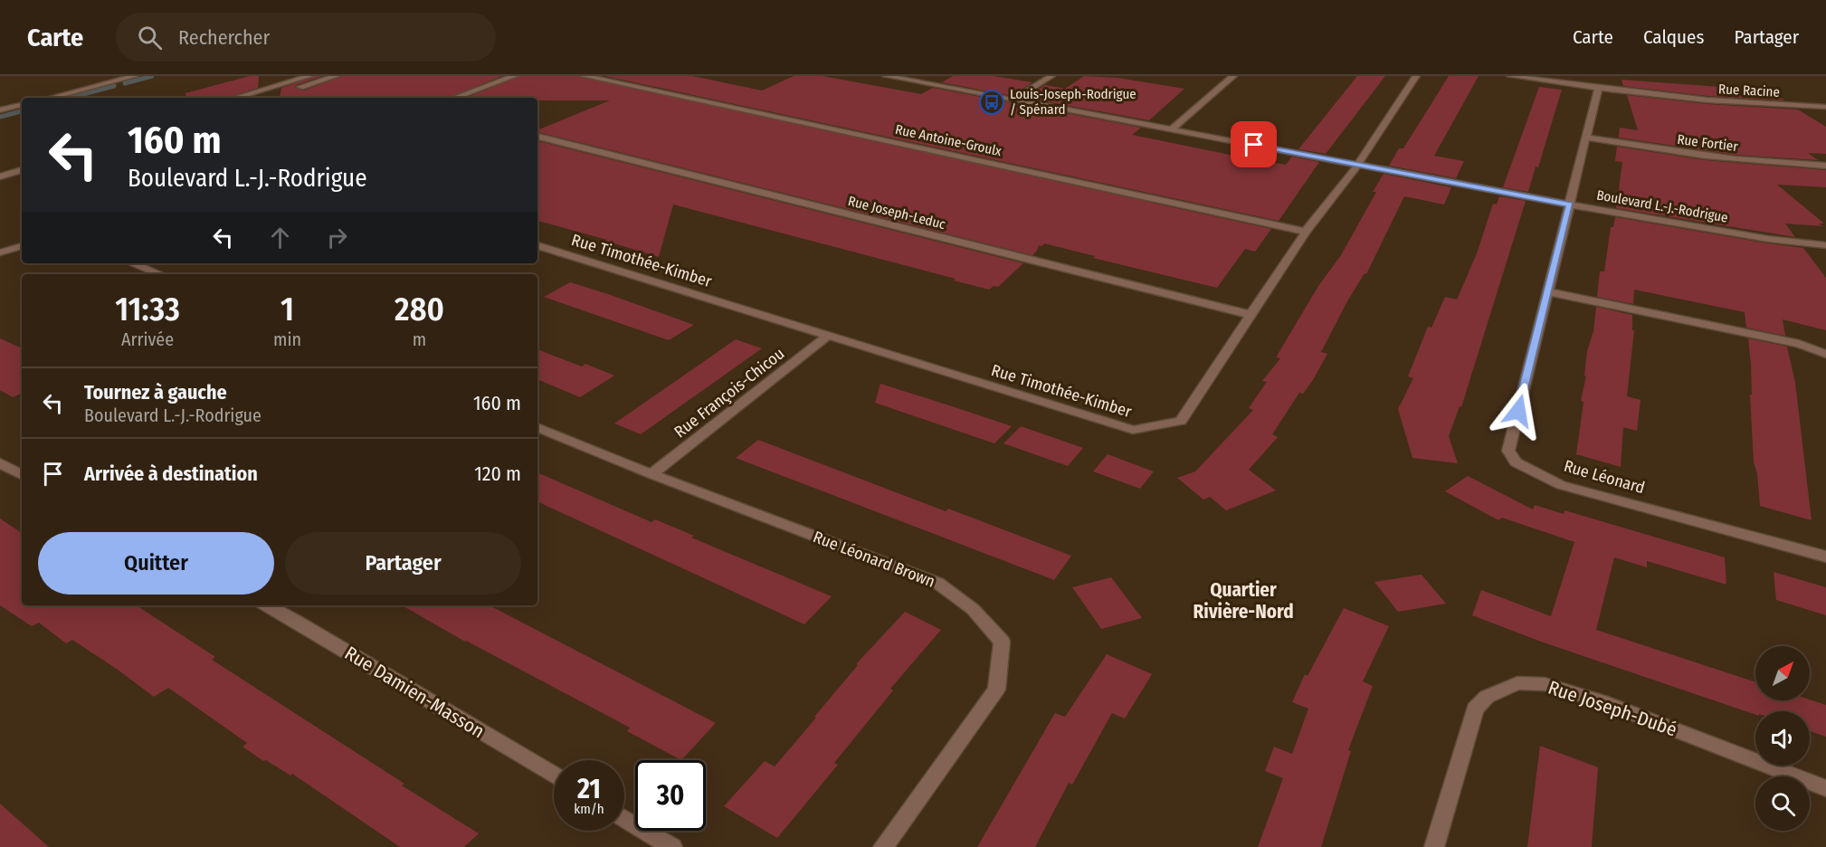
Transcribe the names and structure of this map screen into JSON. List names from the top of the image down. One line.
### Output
{"streets":{"street":["Rue Racine","Rue Antoine-Groulx","Rue Fortier","Boulevard L.-J.-Rodrigue","Rue Joseph-Leduc","Rue Timothée-Kimber","Rue François-Chicou","Rue Léonard","Rue Léonard Brown","Rue Damien-Masson","Rue Joseph-Dubé"]},"crossings":[["Rue Racine","Rue Léonard"],["Rue Antoine-Groulx","Rue Timothée-Kimber"],["Rue Fortier","Rue Léonard"],["Boulevard L.-J.-Rodrigue","Rue Timothée-Kimber"],["Boulevard L.-J.-Rodrigue","Rue Léonard"],["Rue Joseph-Leduc","Rue Timothée-Kimber"],["Rue Timothée-Kimber","Rue François-Chicou"],["Rue François-Chicou","Rue Léonard Brown"]],"districts":["Quartier Rivière-Nord"],"places":{"bus stop":["Louis-Joseph-Rodrigue / Spénard"]},"north":"top right","page":{"header":"Carte","search":"Rechercher","nav":["Carte","Calques","Partager"],"turn":["160 m","Boulevard L.-J.-Rodrigue"],"eta":["11:33","Arrivée","1","min","280","m"],"list":[{"name":"Tournez à gauche","note":"Boulevard L.-J.-Rodrigue","value":"160 m"},{"name":"Arrivée à destination","value":"120 m"}],"buttons":["Quitter","Partager"],"speed":"21 km/h","limit":"30"}}
